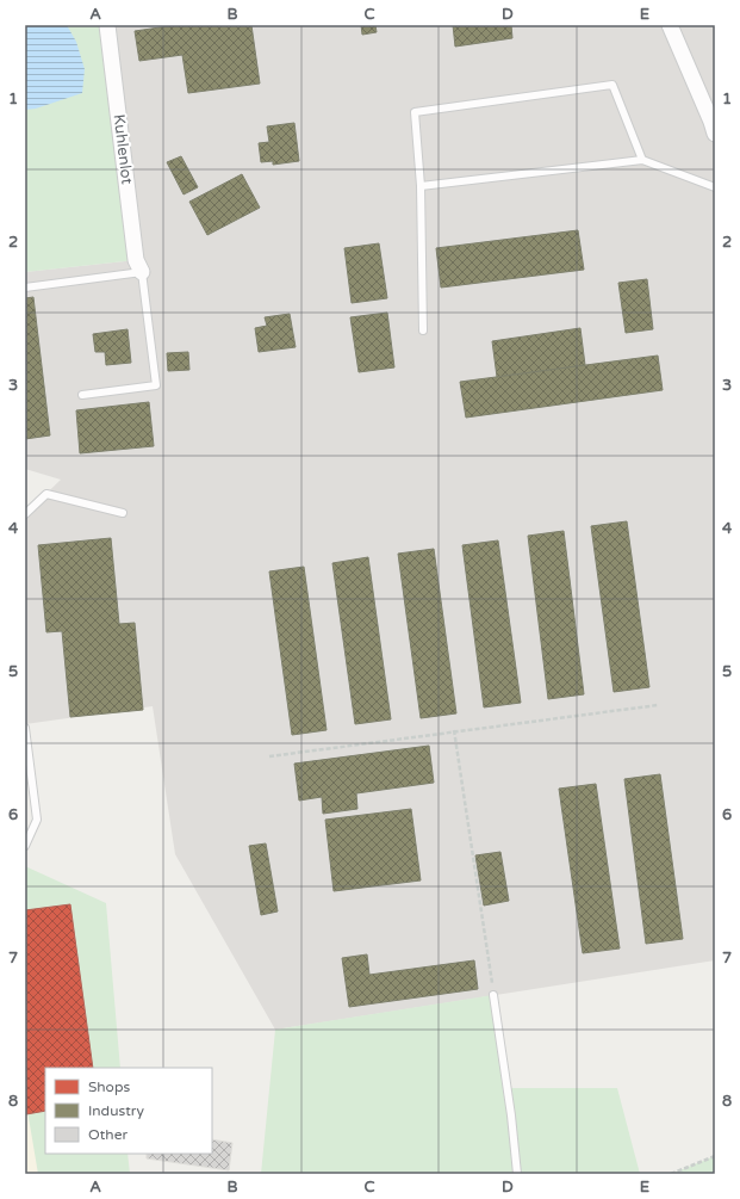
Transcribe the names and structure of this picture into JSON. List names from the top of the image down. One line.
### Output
{"streets":{"street":["Kuhlenlot"]},"legend":["Shops","Industry","Other"],"grid":{"columns":["A","B","C","D","E"],"rows":["1","2","3","4","5","6","7","8"]}}
